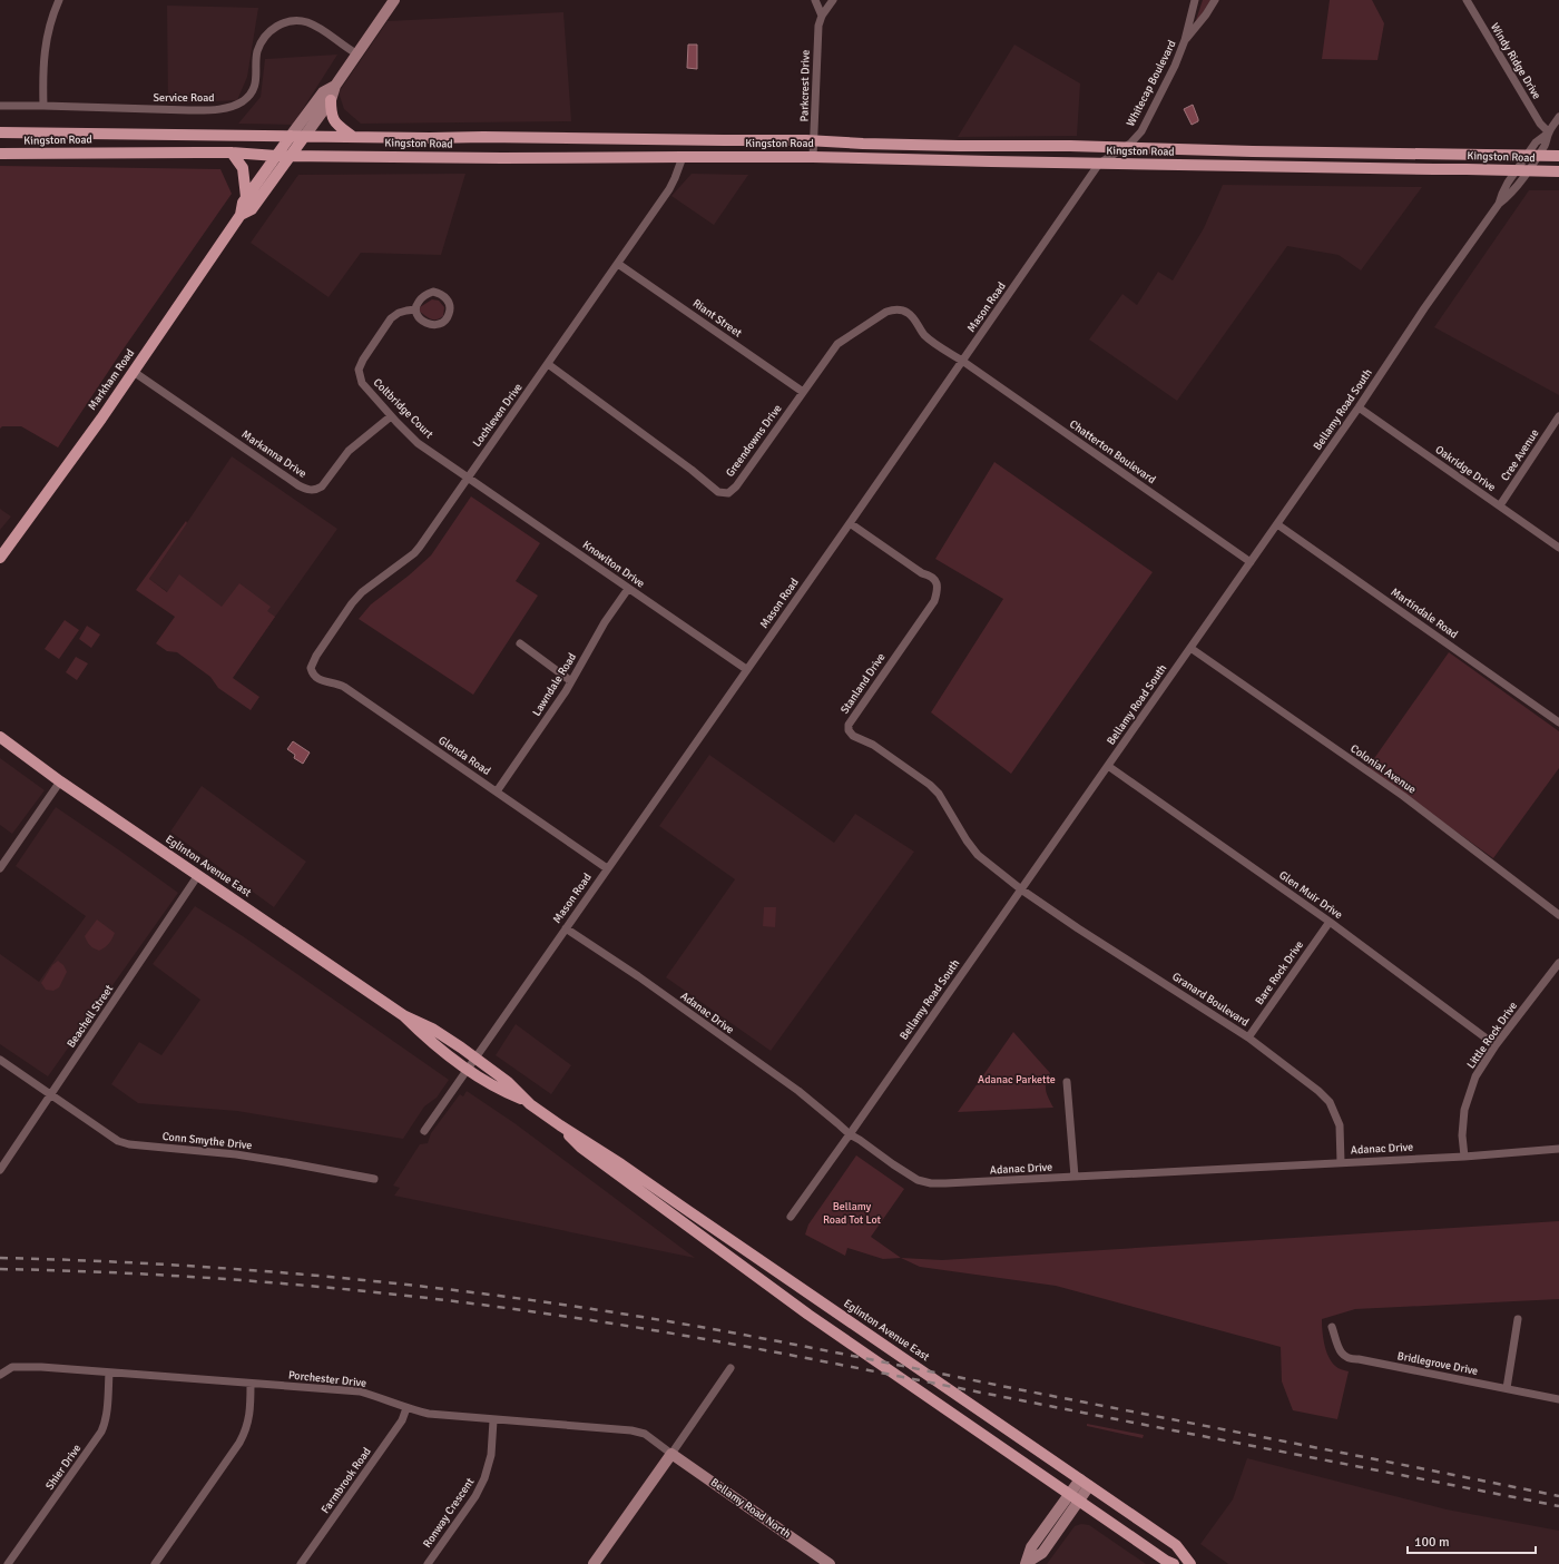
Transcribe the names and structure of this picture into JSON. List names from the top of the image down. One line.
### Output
{"streets":{"main road":["Kingston Road","Markham Road","Eglinton Avenue East"],"street":["Windy Ridge Drive","Whitecap Boulevard","Parkcrest Drive","Service Road","Mason Road","Riant Street","Coltbridge Court","Bellamy Road South","Lochleven Drive","Greendowns Drive","Chatterton Boulevard","Markanna Drive","Cree Avenue","Oakridge Drive","Knowlton Drive","Martindale Road","Stanland Drive","Lawndale Road","Glenda Road","Colonial Avenue","Glen Muir Drive","Bare Rock Drive","Granard Boulevard","Adanac Drive","Beachell Street","Little Rock Drive","Conn Smythe Drive","Bridlegrove Drive","Porchester Drive","Shier Drive","Farmbrook Road","Bellamy Road North","Ronway Crescent"]},"crossings":[["Windy Ridge Drive","Bellamy Road South"],["Whitecap Boulevard","Kingston Road"],["Whitecap Boulevard","Mason Road"],["Parkcrest Drive","Kingston Road"],["Service Road","Markham Road"],["Kingston Road","Mason Road"],["Kingston Road","Markham Road"],["Kingston Road","Bellamy Road South"],["Kingston Road","Lochleven Drive"],["Mason Road","Greendowns Drive"],["Mason Road","Chatterton Boulevard"],["Mason Road","Knowlton Drive"],["Mason Road","Stanland Drive"],["Mason Road","Glenda Road"],["Mason Road","Eglinton Avenue East"],["Mason Road","Adanac Drive"],["Riant Street","Lochleven Drive"],["Riant Street","Greendowns Drive"],["Markham Road","Markanna Drive"],["Coltbridge Court","Lochleven Drive"],["Coltbridge Court","Markanna Drive"],["Coltbridge Court","Knowlton Drive"],["Bellamy Road South","Chatterton Boulevard"],["Bellamy Road South","Oakridge Drive"],["Bellamy Road South","Martindale Road"],["Bellamy Road South","Stanland Drive"],["Bellamy Road South","Colonial Avenue"],["Bellamy Road South","Glen Muir Drive"],["Bellamy Road South","Granard Boulevard"],["Bellamy Road South","Adanac Drive"],["Lochleven Drive","Greendowns Drive"],["Lochleven Drive","Knowlton Drive"],["Lochleven Drive","Glenda Road"],["Greendowns Drive","Chatterton Boulevard"],["Cree Avenue","Oakridge Drive"],["Knowlton Drive","Lawndale Road"],["Stanland Drive","Granard Boulevard"],["Lawndale Road","Glenda Road"],["Eglinton Avenue East","Beachell Street"],["Glen Muir Drive","Bare Rock Drive"],["Glen Muir Drive","Little Rock Drive"],["Bare Rock Drive","Granard Boulevard"],["Granard Boulevard","Adanac Drive"],["Adanac Drive","Little Rock Drive"],["Beachell Street","Conn Smythe Drive"],["Porchester Drive","Shier Drive"],["Porchester Drive","Farmbrook Road"],["Porchester Drive","Bellamy Road North"],["Porchester Drive","Ronway Crescent"]],"parks":["Adanac Parkette","Bellamy Road Tot Lot"],"scale_bar":"100 m"}
